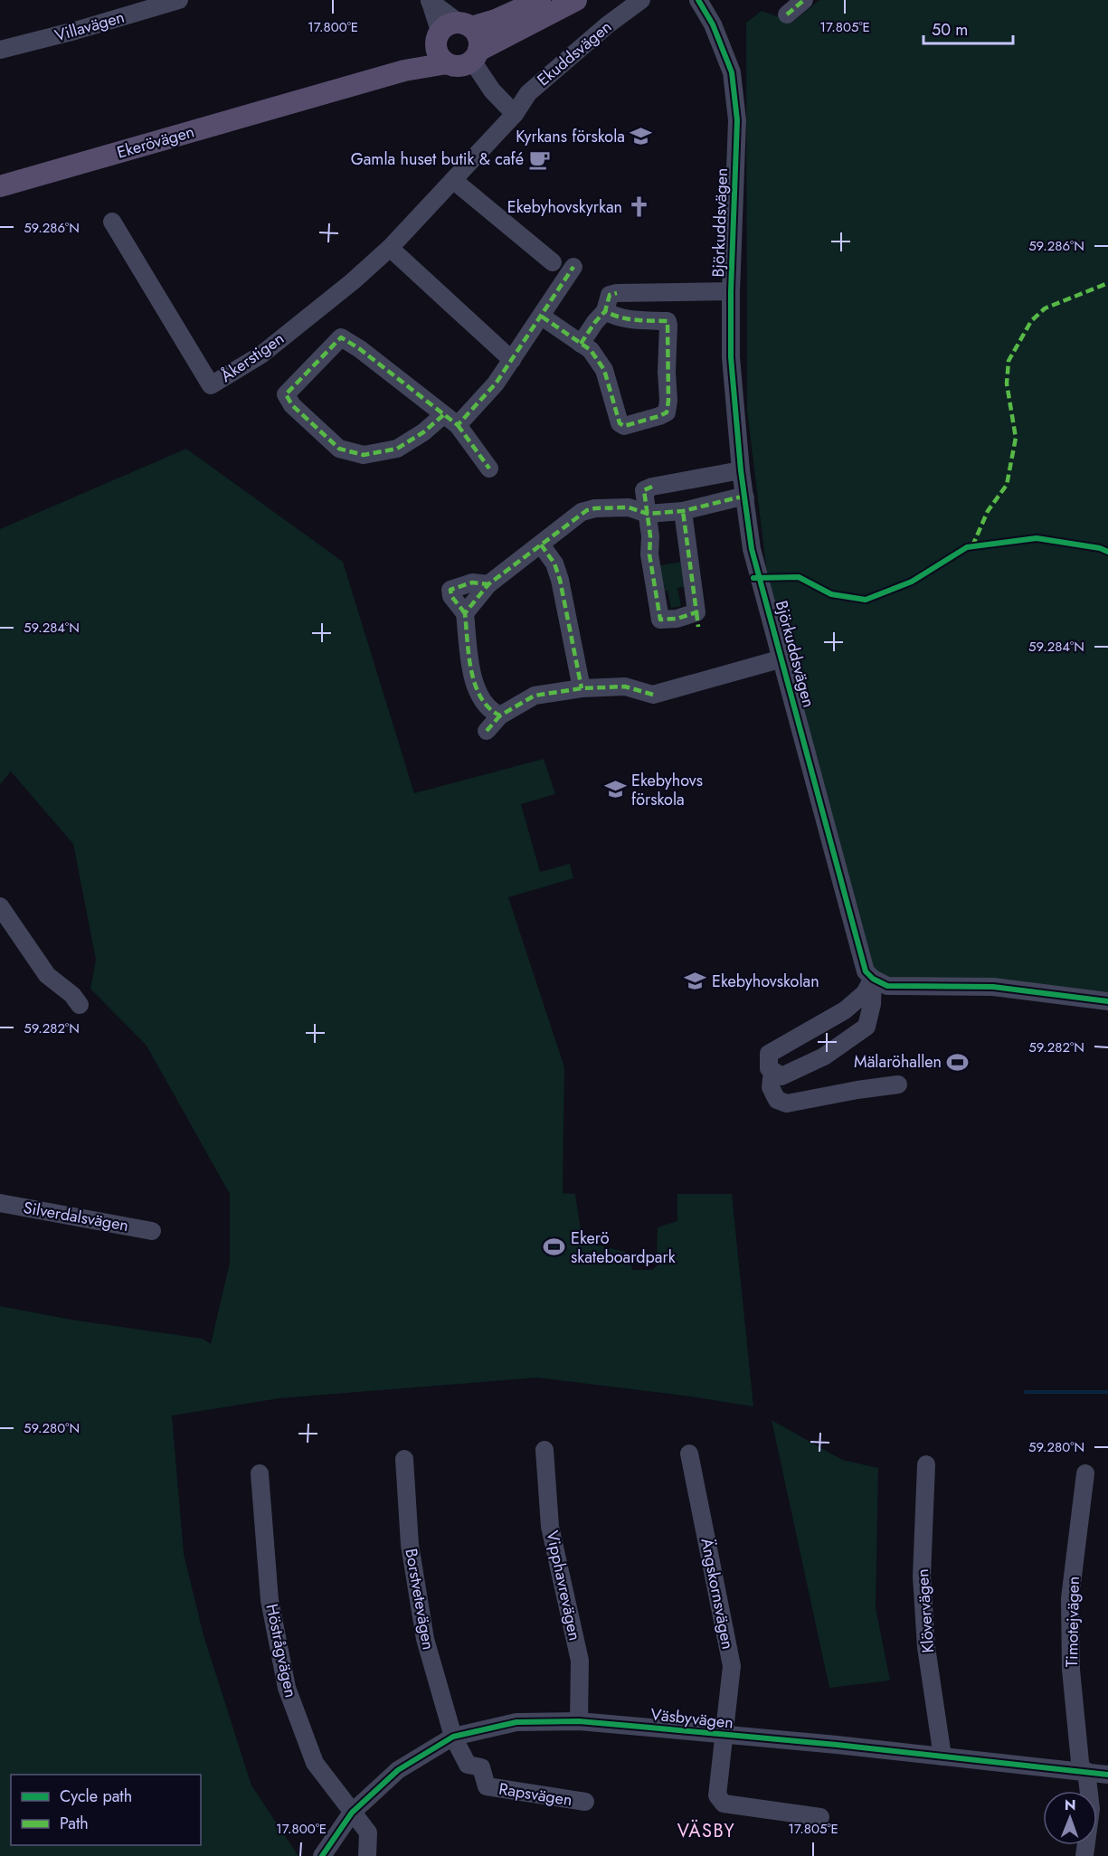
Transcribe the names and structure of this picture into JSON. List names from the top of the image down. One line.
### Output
{"streets":{"main road":["Ekerövägen"],"street":["Villavägen","Ekuddsvägen","Björkuddsvägen","Åkerstigen","Silverdalsvägen","Vipphavrevägen","Ängskornsvägen","Borstvetevägen","Klövervägen","Timotejvägen","Höstrågvägen","Väsbyvägen","Rapsvägen"]},"crossings":[["Ekuddsvägen","Åkerstigen"],["Vipphavrevägen","Väsbyvägen"],["Ängskornsvägen","Väsbyvägen"],["Borstvetevägen","Väsbyvägen"],["Borstvetevägen","Rapsvägen"],["Klövervägen","Väsbyvägen"],["Timotejvägen","Väsbyvägen"],["Höstrågvägen","Väsbyvägen"],["Väsbyvägen","Rapsvägen"]],"districts":["VÄSBY"],"places":{"school or university":["Kyrkans förskola","Ekebyhovs förskola","Ekebyhovskolan"],"cafe":["Gamla huset butik & café"],"church":["Ekebyhovskyrkan"],"sports":["Mälaröhallen","Ekerö skateboardpark"]},"legend":["Cycle path","Path"],"scale_bar":"50 m","north":"top","coordinates":["17.800°E","17.805°E","59.286°N","59.284°N","59.282°N","59.280°N"]}
